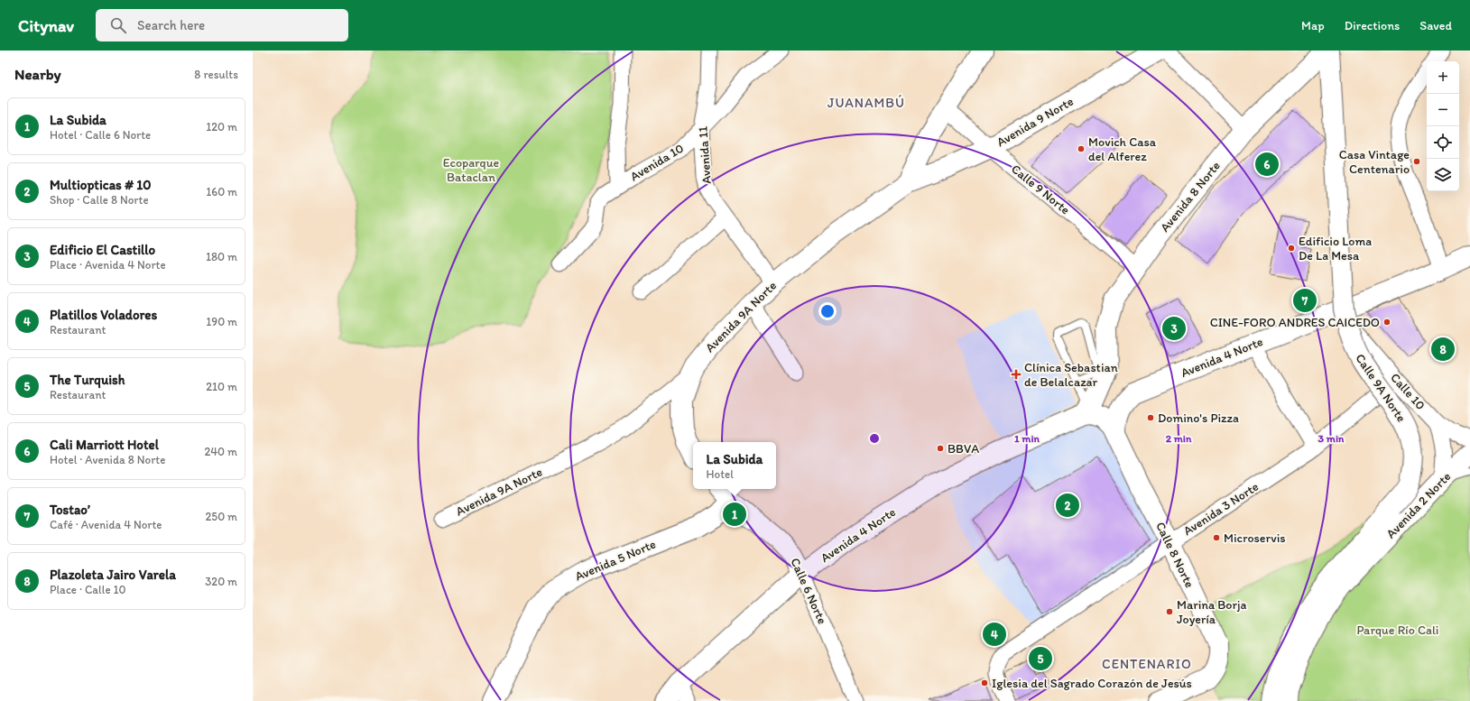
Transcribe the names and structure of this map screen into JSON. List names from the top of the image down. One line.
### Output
{"streets":{"main road":["Avenida 9 Norte","Avenida 8 Norte","Avenida 9A Norte","Avenida 4 Norte","Calle 9A Norte","Avenida 2 Norte","Calle 8 Norte","Avenida 5 Norte","Calle 6 Norte"],"street":["Avenida 11","Avenida 10","Calle 9 Norte","Calle 10","Avenida 3 Norte"]},"crossings":[["Avenida 9 Norte","Calle 9 Norte"],["Avenida 9 Norte","Avenida 9A Norte"],["Avenida 11","Avenida 10"],["Avenida 11","Avenida 9A Norte"],["Calle 9 Norte","Avenida 8 Norte"],["Avenida 8 Norte","Avenida 4 Norte"],["Avenida 8 Norte","Calle 8 Norte"],["Avenida 4 Norte","Calle 10"],["Avenida 4 Norte","Calle 8 Norte"],["Avenida 4 Norte","Calle 6 Norte"],["Calle 10","Avenida 2 Norte"],["Calle 10","Avenida 3 Norte"],["Avenida 3 Norte","Calle 8 Norte"],["Avenida 5 Norte","Calle 6 Norte"]],"districts":["JUANAMBÚ","CENTENARIO"],"parks":["Ecoparque Bataclan","Parque Río Cali"],"places":{"other":["Movich Casa del Alferez","Casa Vintage Centenario","Edificio Loma De La Mesa","CINE-FORO ANDRES CAICEDO","Domino's Pizza","BBVA","Microservis","Marina Borja Joyería","Iglesia del Sagrado Corazón de Jesús"],"health":["Clínica Sebastian de Belalcazar"]},"page":{"header":"Citynav","search":"Search here","nav":["Map","Directions","Saved"],"heading":["Nearby","8 results"],"map_buttons":["+","−"],"list":[{"mark":"1","name":"La Subida","note":"Hotel · Calle 6 Norte","value":"120 m"},{"mark":"2","name":"Multiopticas # 10","note":"Shop · Calle 8 Norte","value":"160 m"},{"mark":"3","name":"Edificio El Castillo","note":"Place · Avenida 4 Norte","value":"180 m"},{"mark":"4","name":"Platillos Voladores","note":"Restaurant","value":"190 m"},{"mark":"5","name":"The Turquish","note":"Restaurant","value":"210 m"},{"mark":"6","name":"Cali Marriott Hotel","note":"Hotel · Avenida 8 Norte","value":"240 m"},{"mark":"7","name":"Tostao’","note":"Café · Avenida 4 Norte","value":"250 m"},{"mark":"8","name":"Plazoleta Jairo Varela","note":"Place · Calle 10","value":"320 m"}],"pins":["6","7","3","8","2","1","4","5"],"popup":["La Subida","Hotel"]},"rings":["1 min","2 min","3 min"]}
